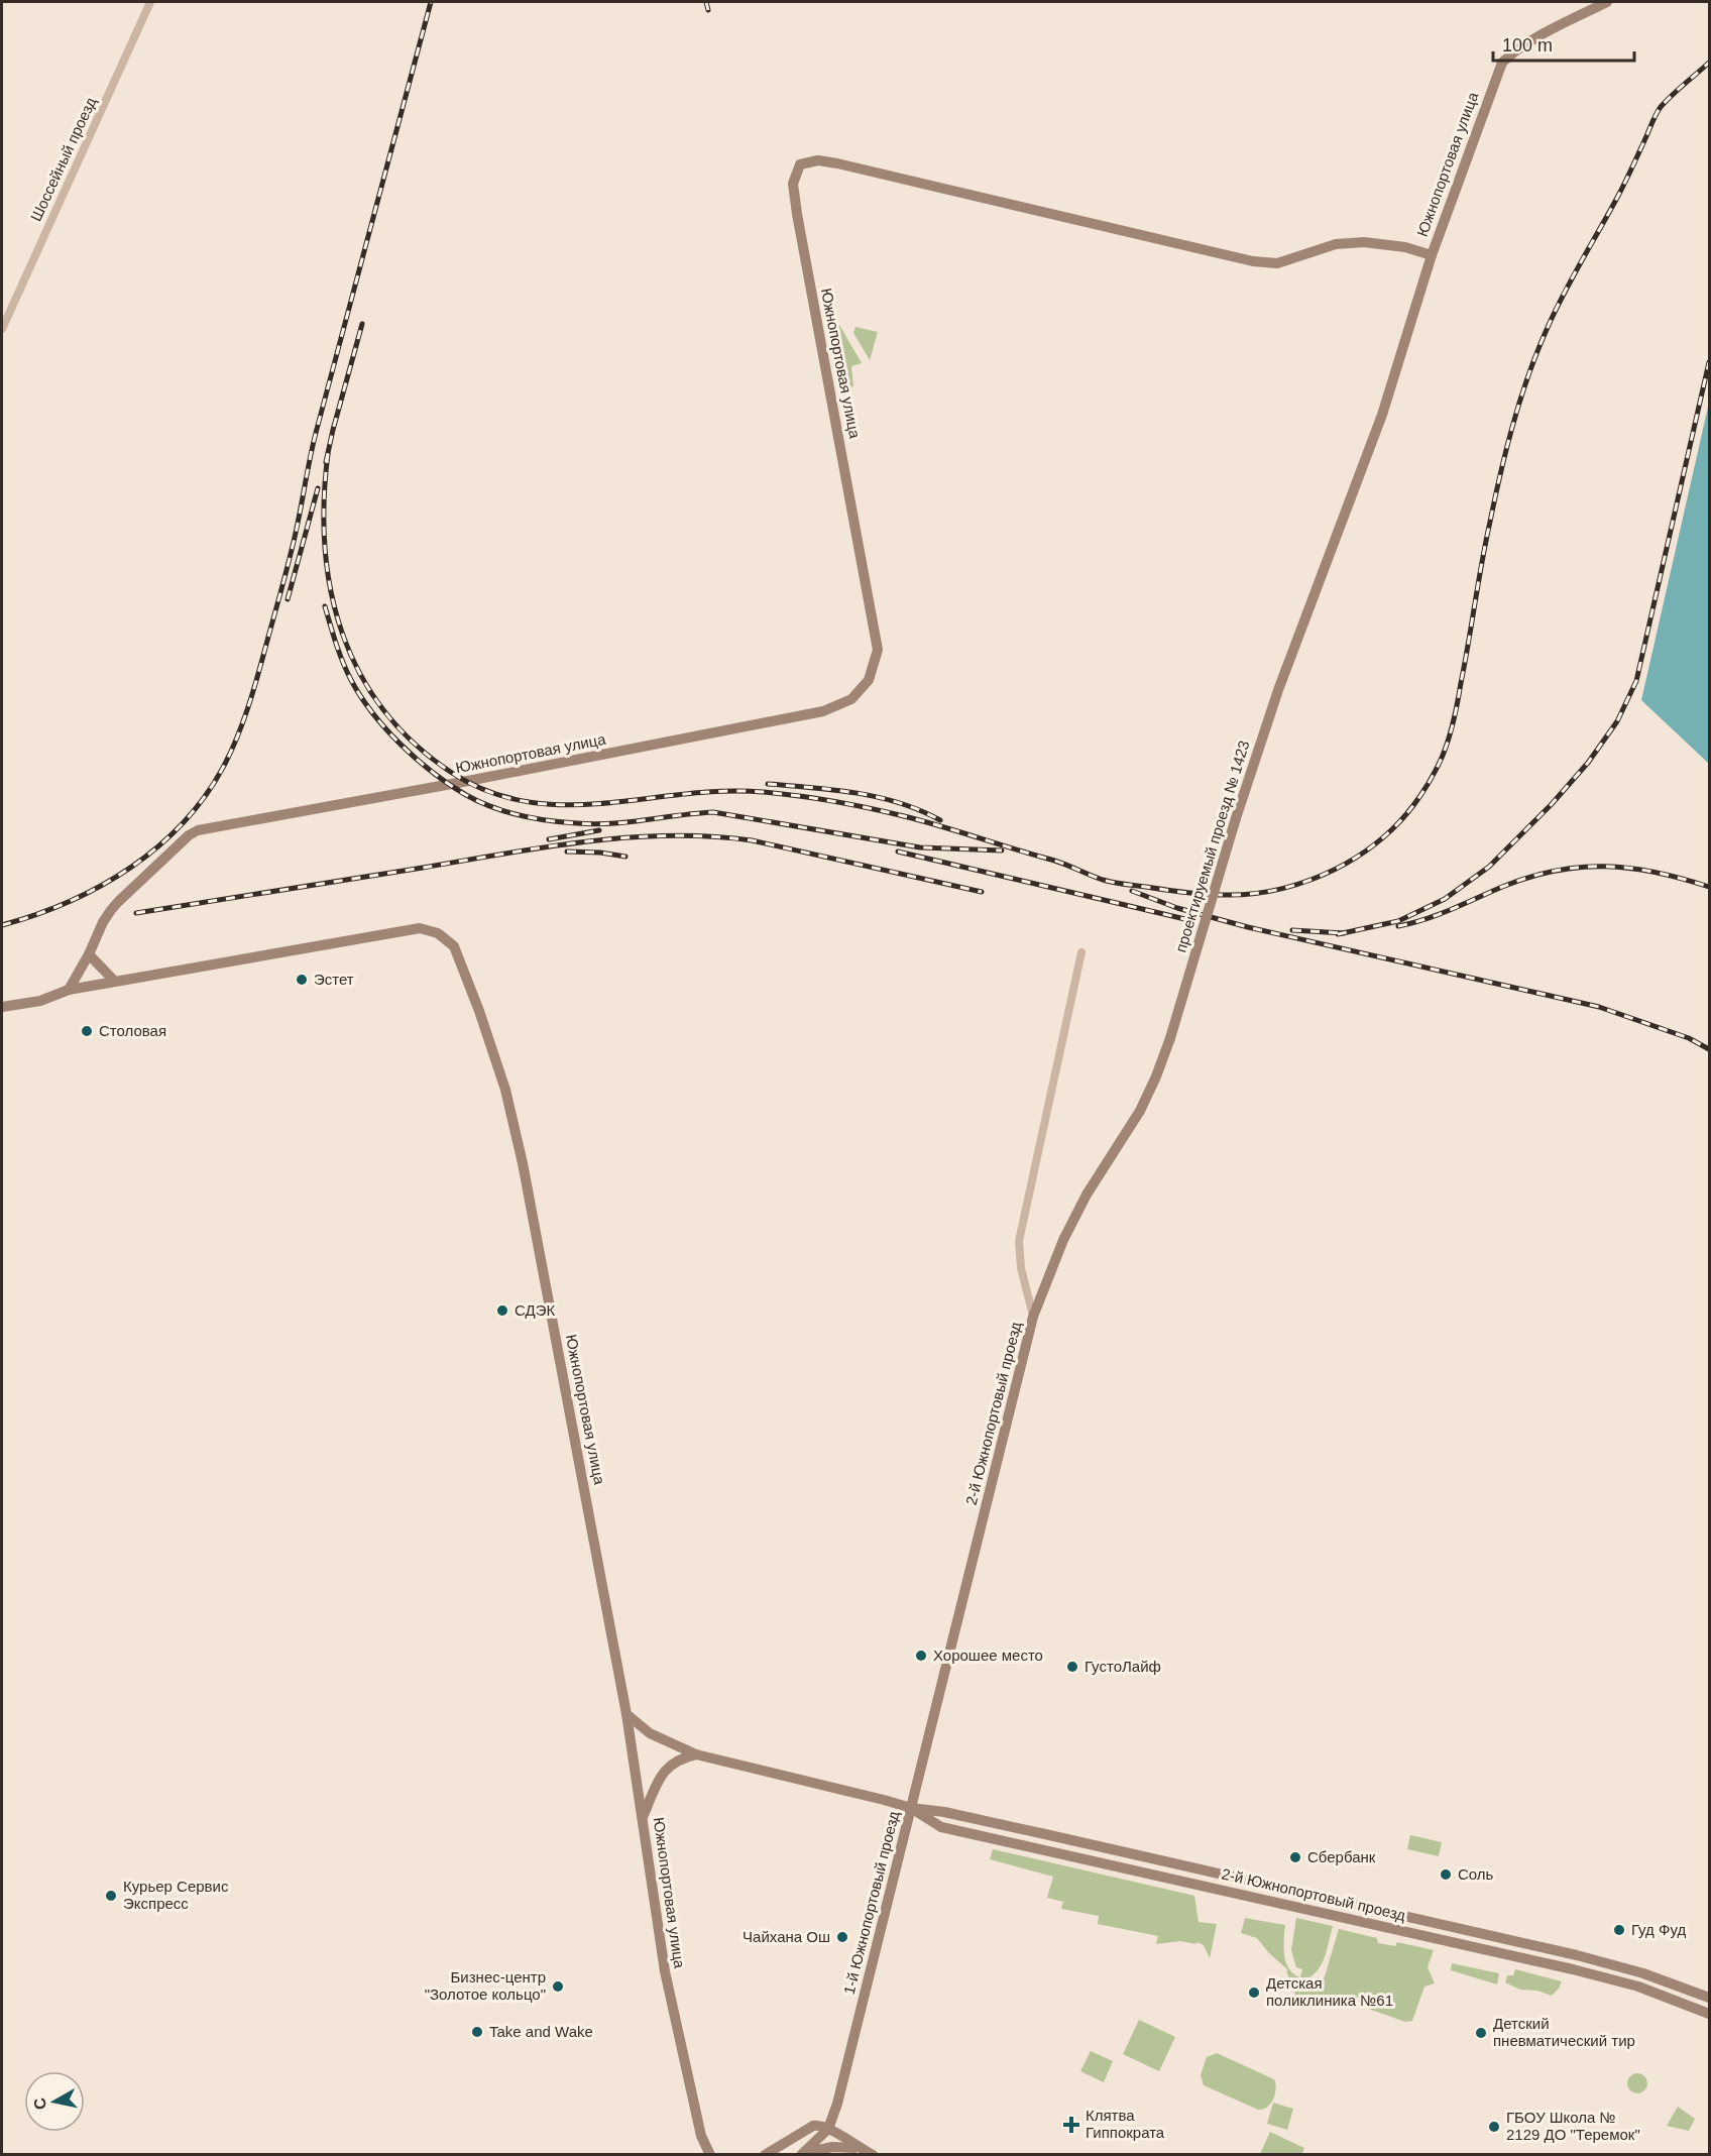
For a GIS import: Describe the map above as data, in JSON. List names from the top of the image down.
{
  "streets": {
    "main road": [
      "Южнопортовая улица",
      "проектируемый проезд № 1423",
      "2-й Южнопортовый проезд",
      "1-й Южнопортовый проезд"
    ],
    "street": ["Шоссейный проезд"]
  },
  "crossings": [
    ["Южнопортовая улица", "проектируемый проезд № 1423"],
    ["Южнопортовая улица", "1-й Южнопортовый проезд"],
    ["проектируемый проезд № 1423", "2-й Южнопортовый проезд"],
    ["2-й Южнопортовый проезд", "1-й Южнопортовый проезд"]
  ],
  "places": {
    "other": [
      "Эстет",
      "Столовая",
      "СДЭК",
      "Хорошее место",
      "ГустоЛайф",
      "Сбербанк",
      "Соль",
      "Курьер Сервис Экспресс",
      "Гуд Фуд",
      "Чайхана Ош",
      "Бизнес-центр \"Золотое кольцо\"",
      "Детская поликлиника №61",
      "Take and Wake",
      "Детский пневматический тир",
      "ГБОУ Школа № 2129 ДО \"Теремок\""
    ],
    "health": ["Клятва Гиппократа"]
  },
  "scale_bar": "100 m",
  "north": "left"
}
